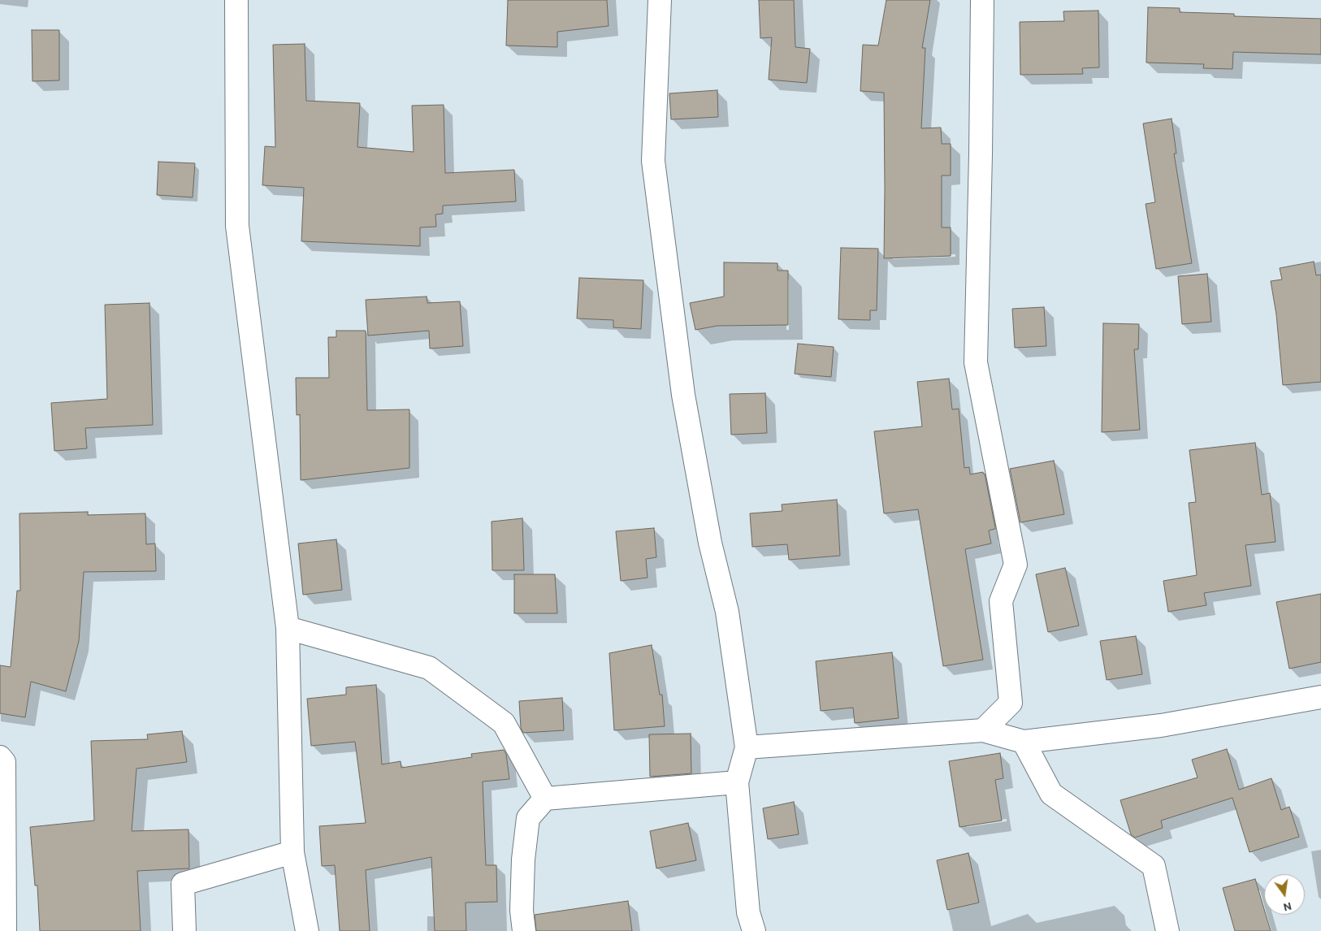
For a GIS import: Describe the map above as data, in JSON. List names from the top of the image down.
{
  "north": "bottom"
}
